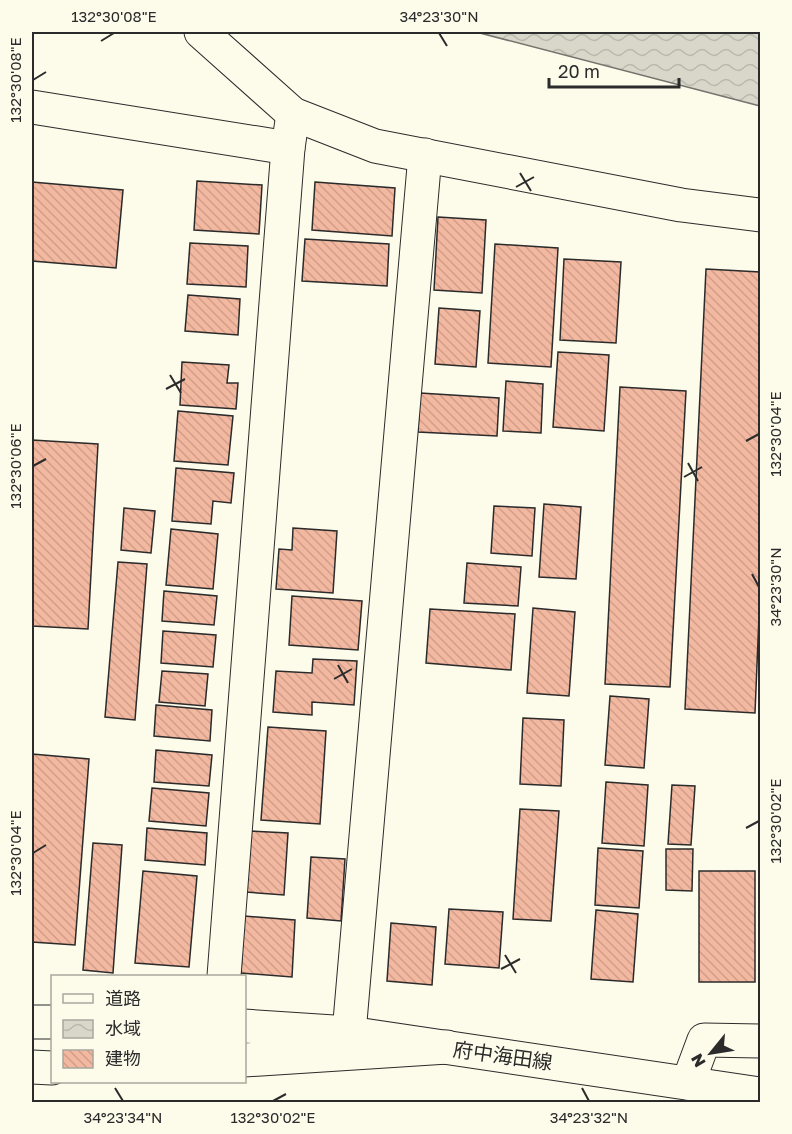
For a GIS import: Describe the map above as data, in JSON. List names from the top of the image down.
{
  "streets": {
    "main road": ["府中海田線"]
  },
  "legend": ["道路", "水域", "建物"],
  "scale_bar": "20 m",
  "north": "bottom left",
  "coordinates": [
    "132°30'08\"E",
    "34°23'30\"N",
    "132°30'04\"E",
    "132°30'06\"E",
    "132°30'02\"E",
    "34°23'34\"N",
    "34°23'32\"N"
  ]
}
